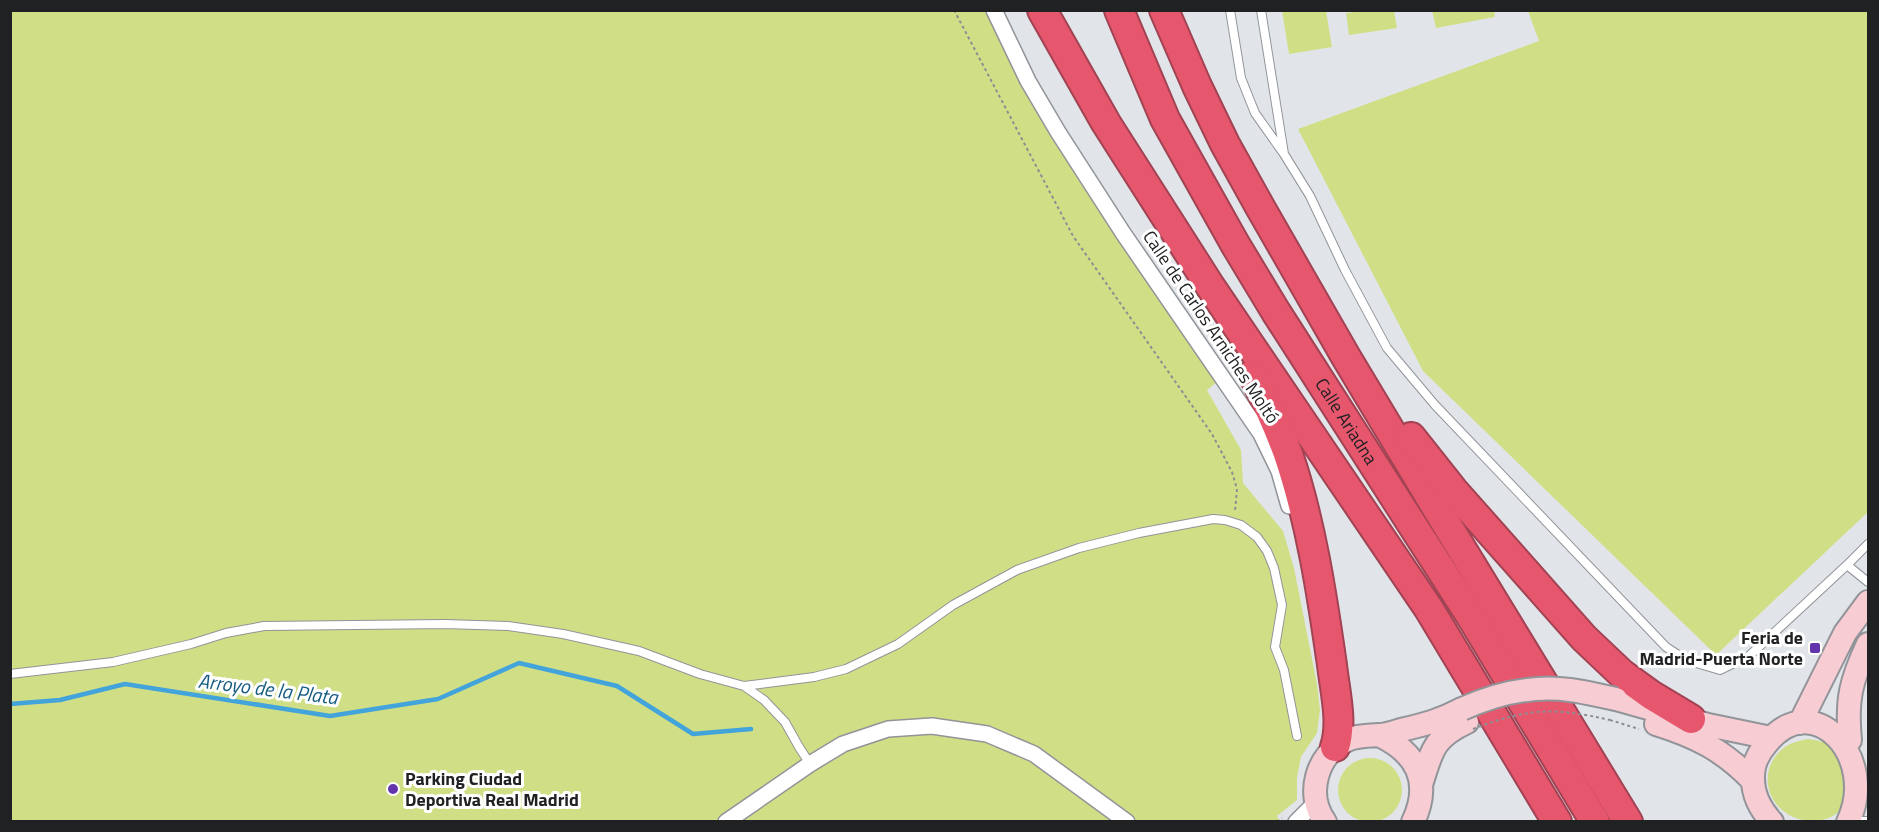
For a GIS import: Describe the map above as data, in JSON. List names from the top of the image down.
{
  "streets": {
    "highway": ["Calle Ariadna"],
    "street": ["Calle de Carlos Arniches Moltó"]
  },
  "water": ["Arroyo de la Plata"],
  "places": {
    "transit": ["Feria de Madrid-Puerta Norte"],
    "other": ["Parking Ciudad Deportiva Real Madrid"]
  }
}
